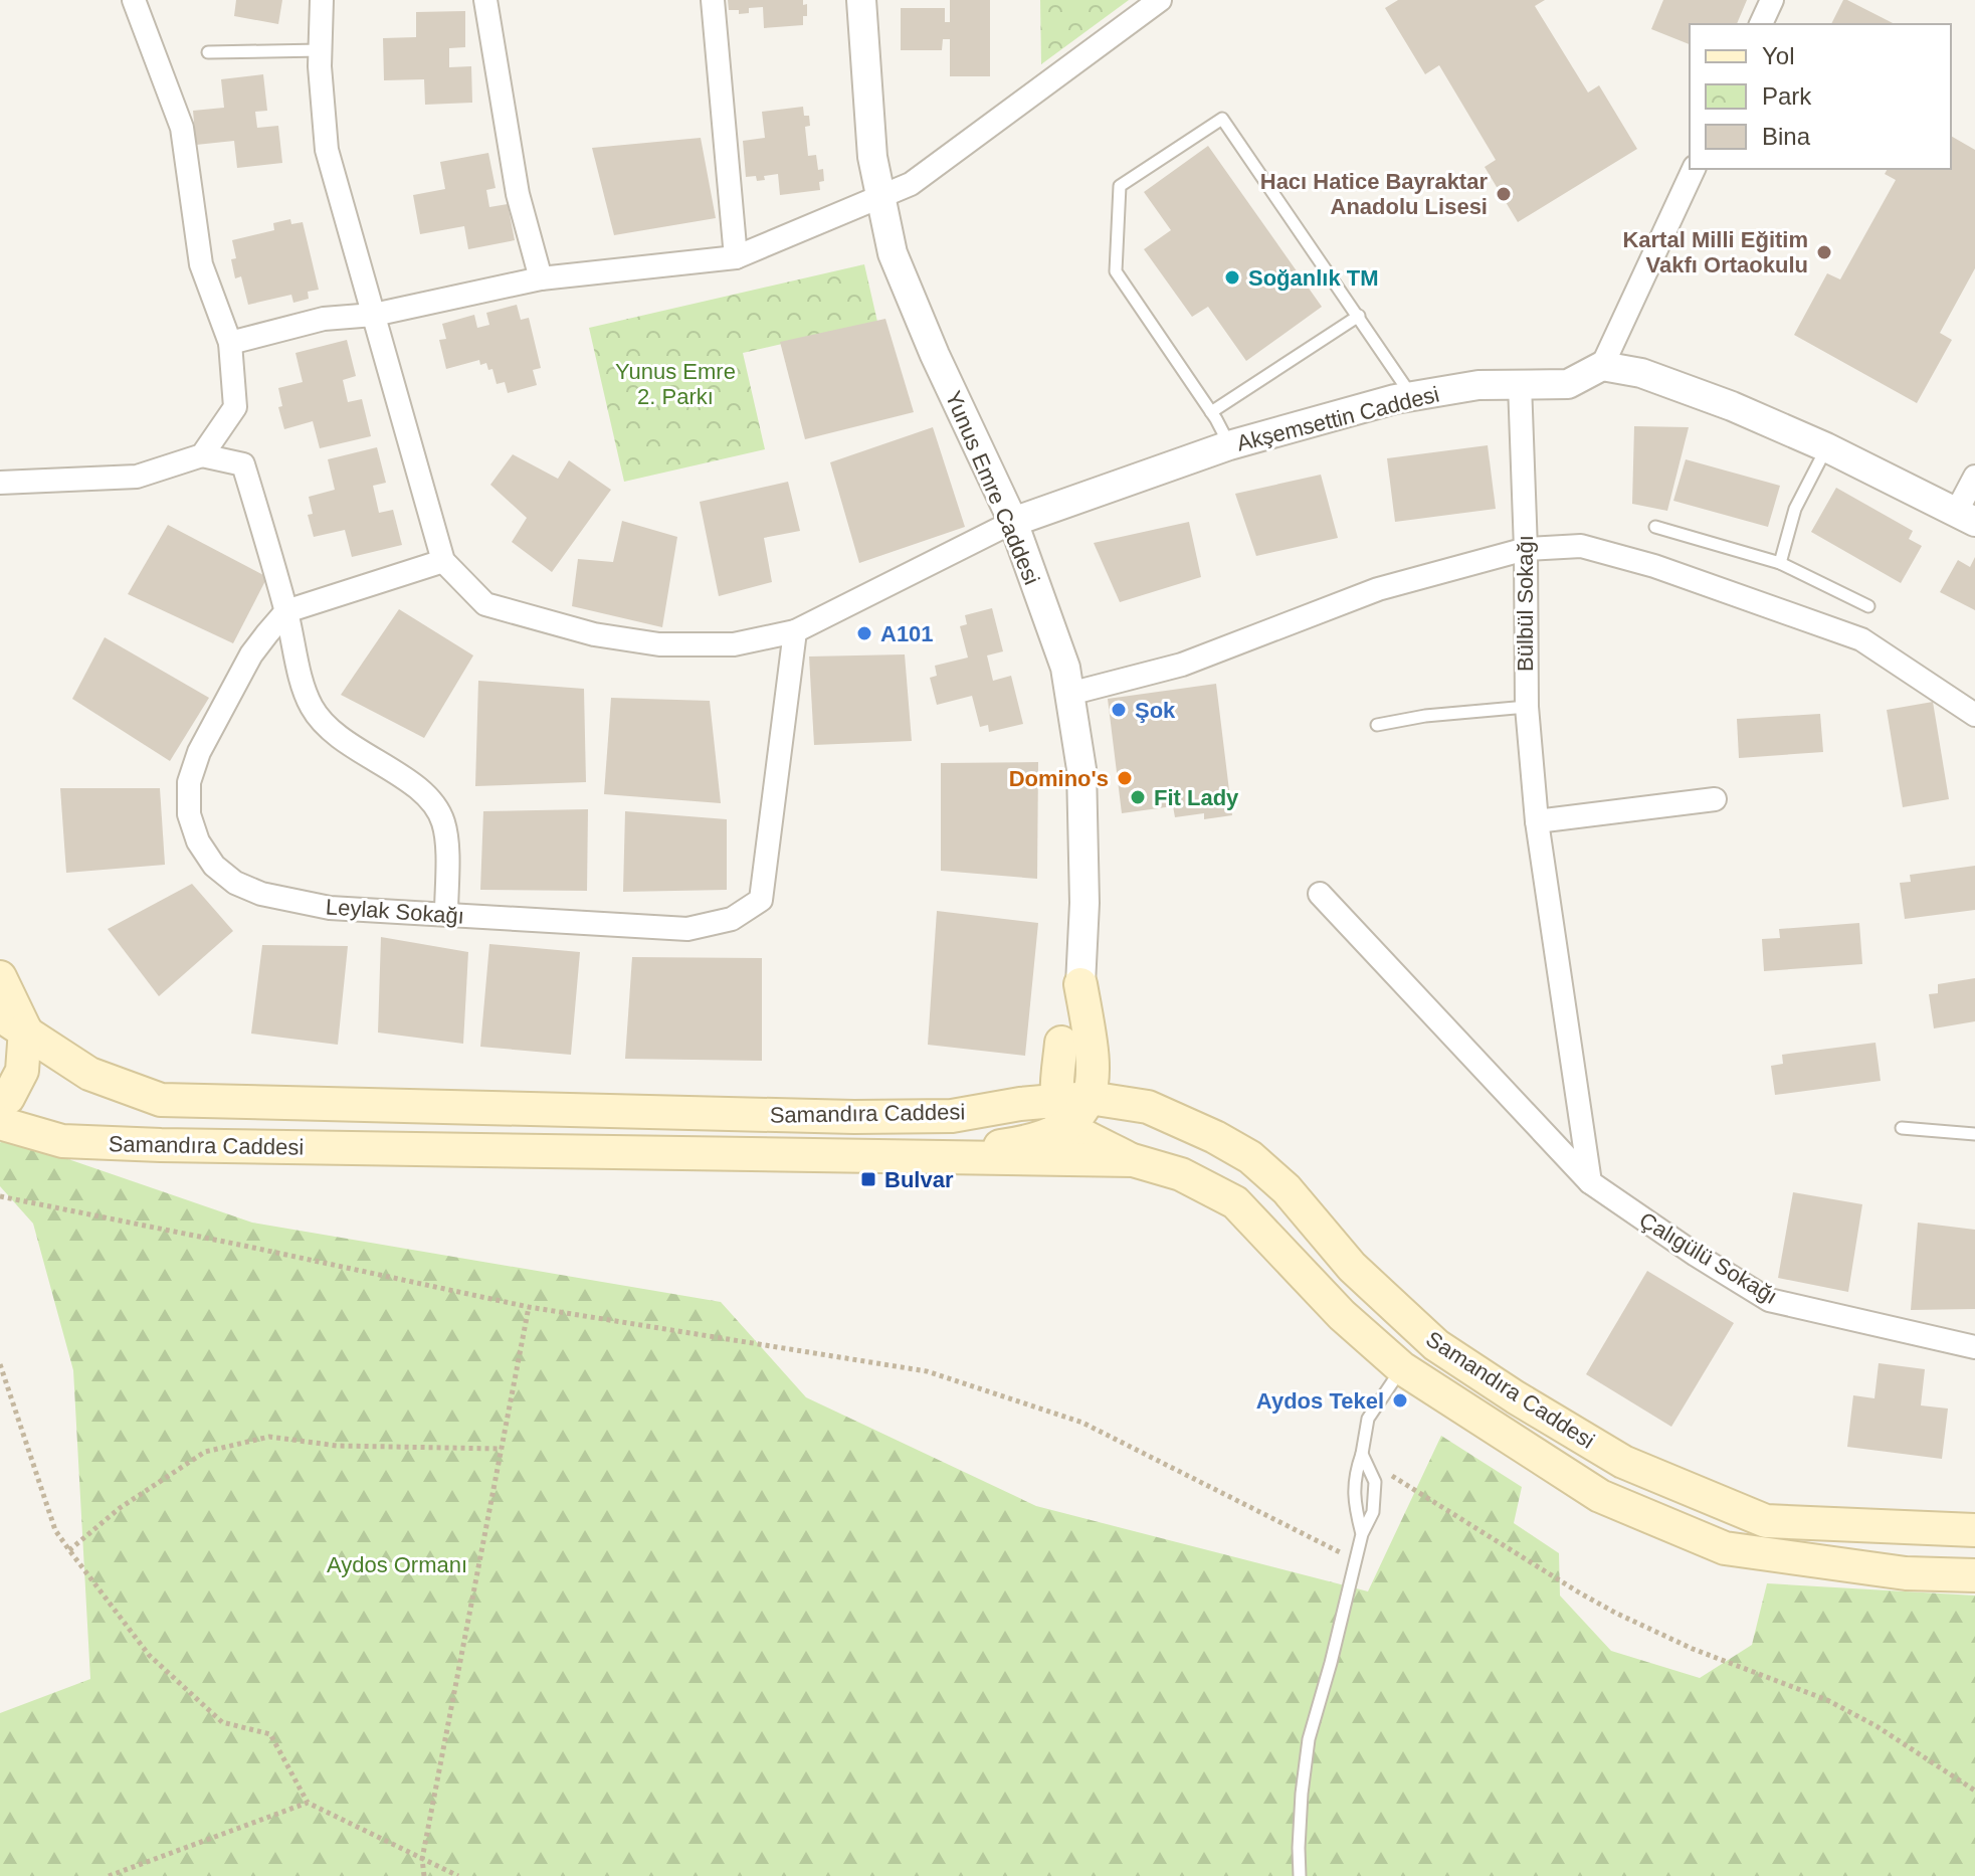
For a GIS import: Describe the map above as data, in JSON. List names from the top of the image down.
{
  "streets": {
    "main road": ["Samandıra Caddesi"],
    "street": [
      "Akşemsettin Caddesi",
      "Yunus Emre Caddesi",
      "Bülbül Sokağı",
      "Leylak Sokağı",
      "Çalıgülü Sokağı"
    ]
  },
  "crossings": [
    ["Akşemsettin Caddesi", "Yunus Emre Caddesi"],
    ["Akşemsettin Caddesi", "Bülbül Sokağı"],
    ["Bülbül Sokağı", "Çalıgülü Sokağı"]
  ],
  "parks": ["Yunus Emre 2. Parkı", "Aydos Ormanı"],
  "places": {
    "other": [
      "Hacı Hatice Bayraktar Anadolu Lisesi",
      "Kartal Milli Eğitim Vakfı Ortaokulu",
      "Soğanlık TM",
      "A101",
      "Şok",
      "Domino's",
      "Fit Lady",
      "Aydos Tekel"
    ],
    "transit": ["Bulvar"]
  },
  "legend": ["Yol", "Park", "Bina"]
}
